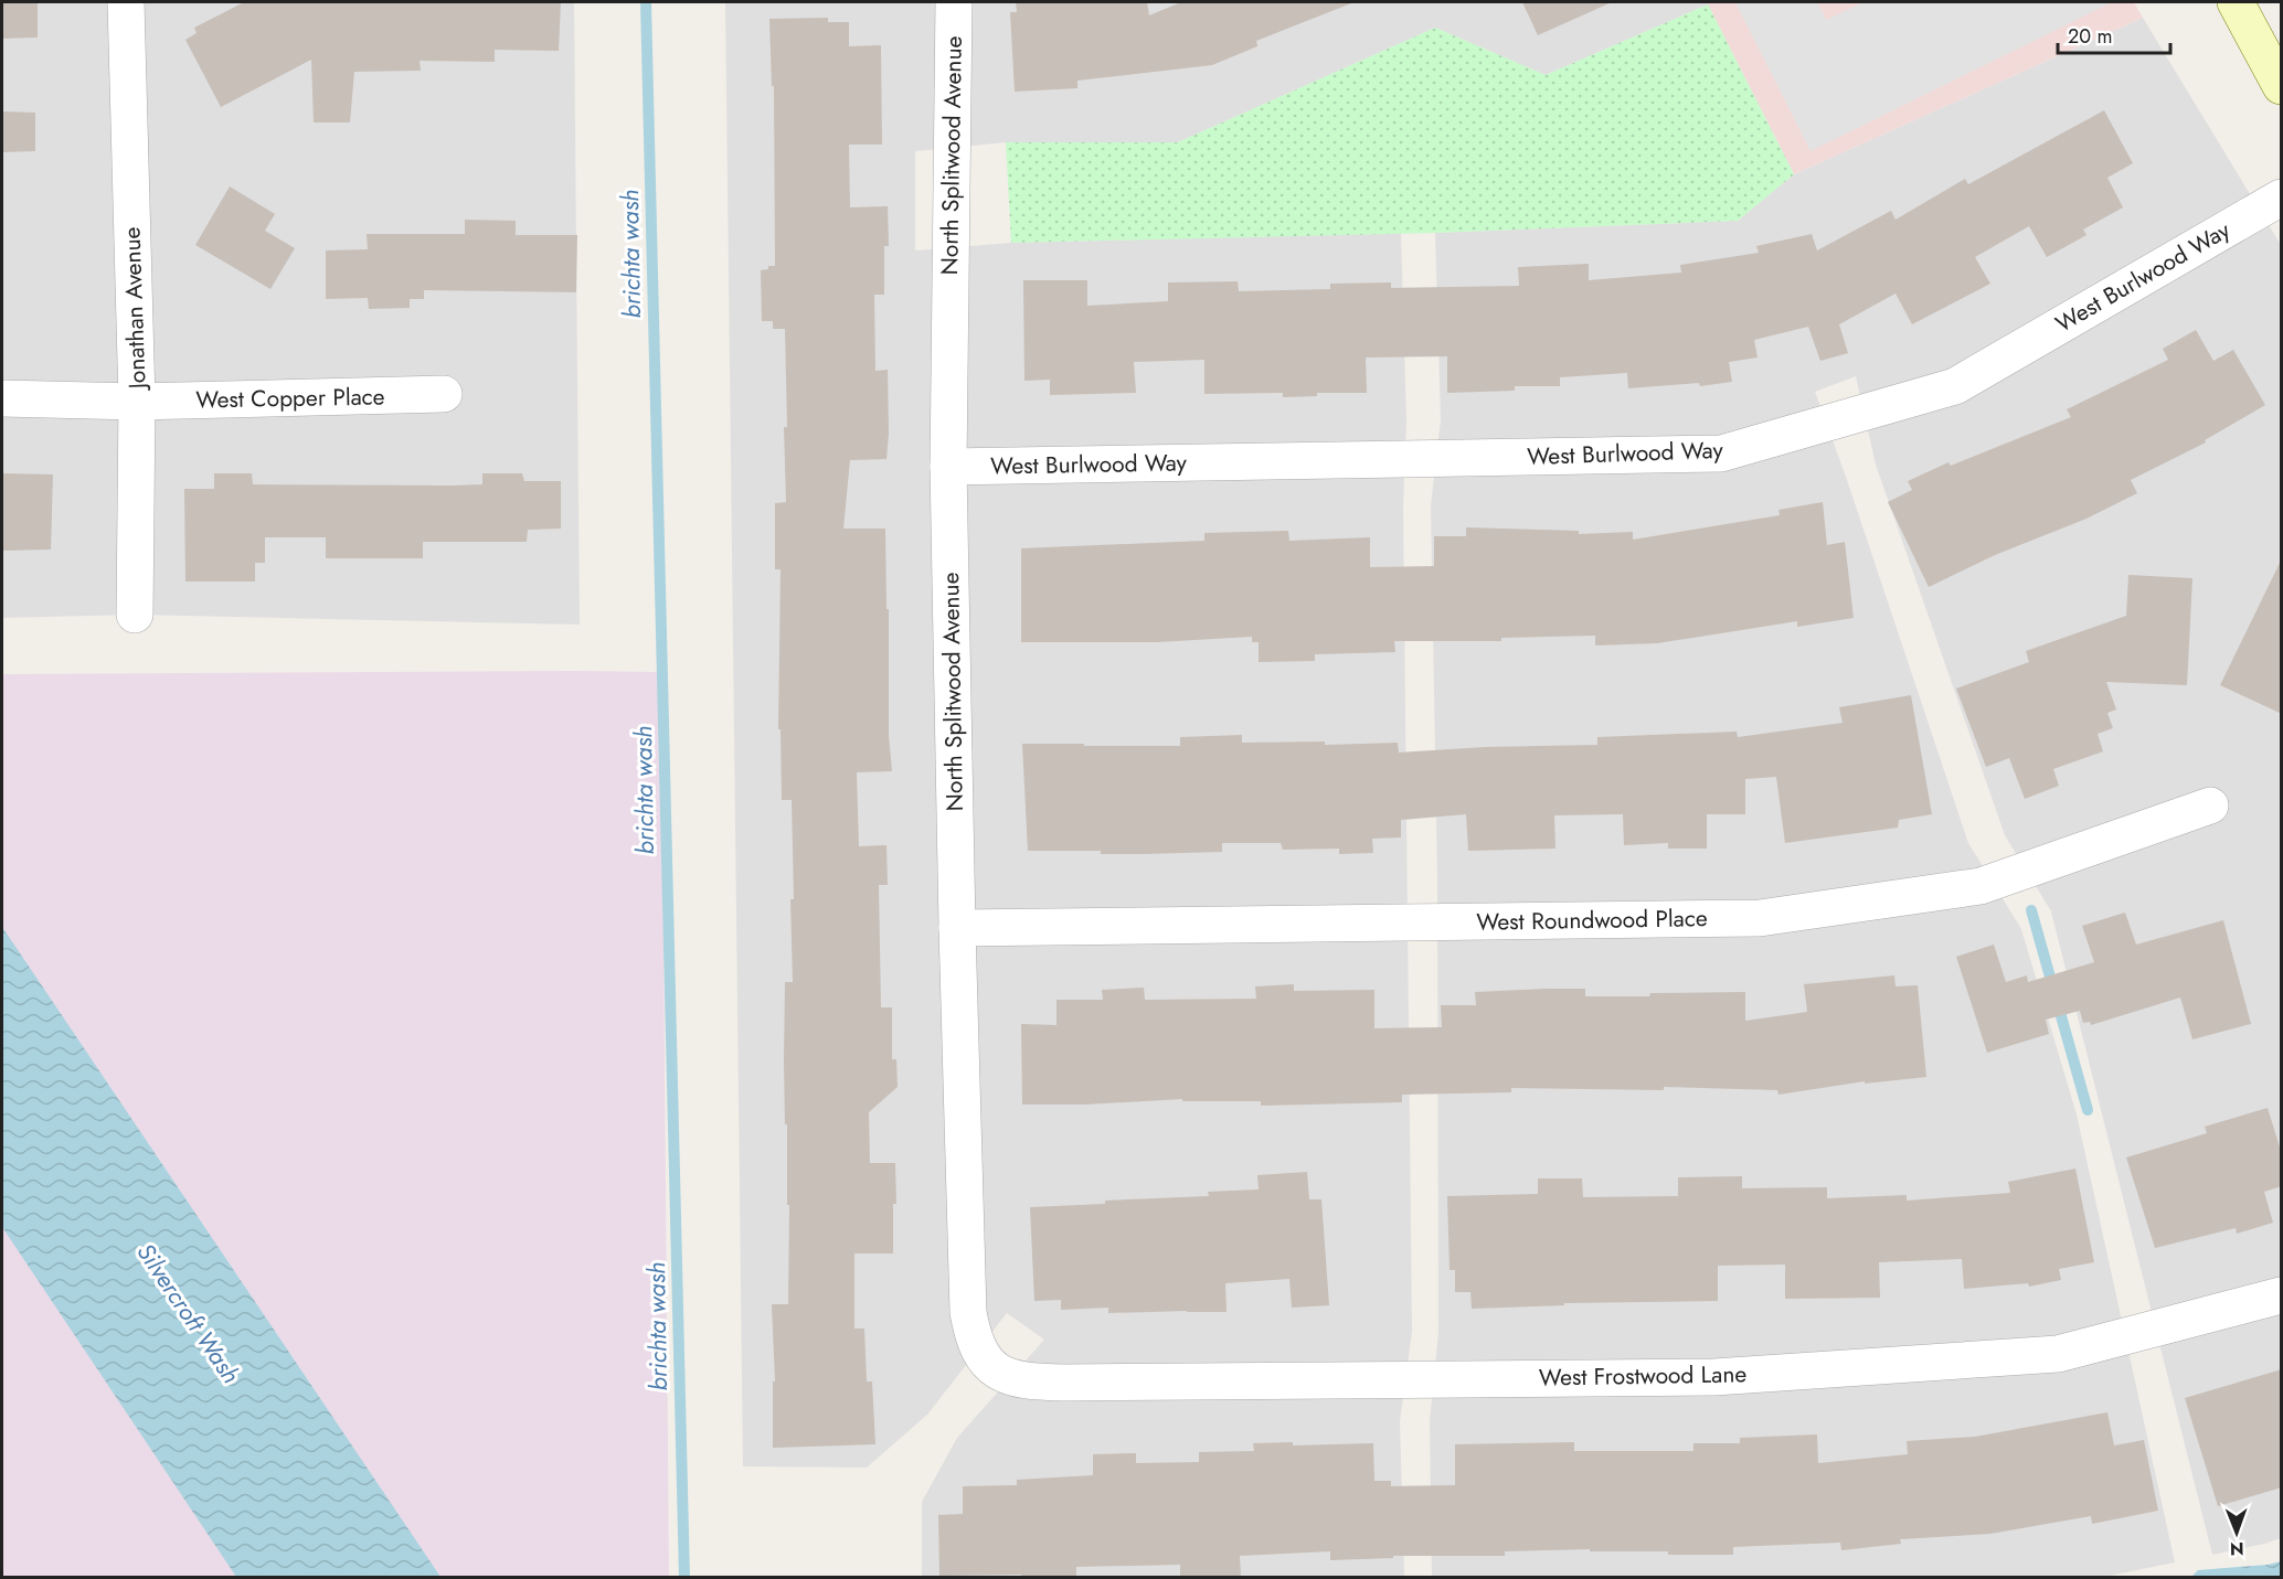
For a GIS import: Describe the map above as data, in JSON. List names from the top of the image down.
{
  "streets": {
    "street": [
      "North Splitwood Avenue",
      "West Burlwood Way",
      "Jonathan Avenue",
      "West Copper Place",
      "West Roundwood Place",
      "West Frostwood Lane"
    ]
  },
  "crossings": [
    ["North Splitwood Avenue", "West Burlwood Way"],
    ["North Splitwood Avenue", "West Roundwood Place"],
    ["North Splitwood Avenue", "West Frostwood Lane"],
    ["Jonathan Avenue", "West Copper Place"]
  ],
  "water": ["brichta wash", "Silvercroft Wash"],
  "scale_bar": "20 m",
  "north": "bottom"
}
